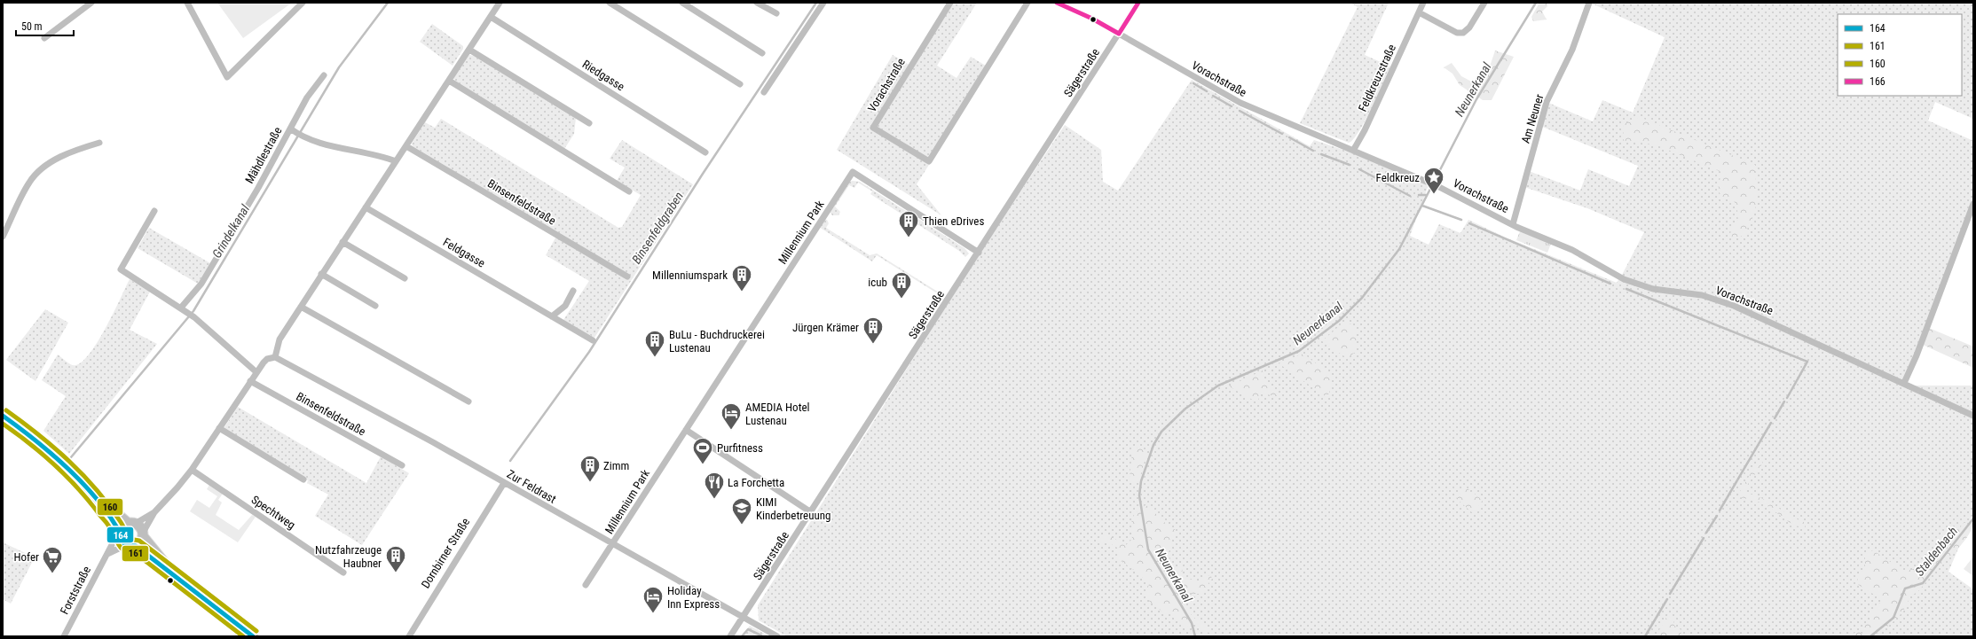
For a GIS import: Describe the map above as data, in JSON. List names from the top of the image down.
{
  "streets": {
    "street": [
      "Sägerstraße",
      "Riedgasse",
      "Feldkreuzstraße",
      "Vorachstraße",
      "Am Neuner",
      "Mähdlestraße",
      "Binsenfeldstraße",
      "Millennium Park",
      "Feldgasse",
      "Zur Feldrast",
      "Spechtweg",
      "Dornbirner Straße",
      "Forststraße"
    ]
  },
  "crossings": [
    ["Sägerstraße", "Vorachstraße"],
    ["Sägerstraße", "Millennium Park"],
    ["Sägerstraße", "Zur Feldrast"],
    ["Feldkreuzstraße", "Vorachstraße"],
    ["Vorachstraße", "Am Neuner"],
    ["Millennium Park", "Zur Feldrast"],
    ["Zur Feldrast", "Dornbirner Straße"]
  ],
  "water": [
    "Neunerkanal",
    "Binsenfeldgraben",
    "Grindelkanal",
    "Staldenbach"
  ],
  "places": {
    "place": ["Feldkreuz"],
    "building": [
      "Thien eDrives",
      "Millenniumspark",
      "icub",
      "Jürgen Krämer",
      "BuLu - Buchdruckerei Lustenau",
      "Zimm",
      "Nutzfahrzeuge Haubner"
    ],
    "hotel": ["AMEDIA Hotel Lustenau", "Holiday Inn Express"],
    "sports": ["Purfitness"],
    "restaurant": ["La Forchetta"],
    "school or university": ["KIMI Kinderbetreuung"],
    "supermarket": ["Hofer"]
  },
  "lines": [
    "transit line 166",
    "transit line 160",
    "transit line 164",
    "transit line 161"
  ],
  "legend": [
    "164",
    "161",
    "160",
    "166"
  ],
  "scale_bar": "50 m"
}
